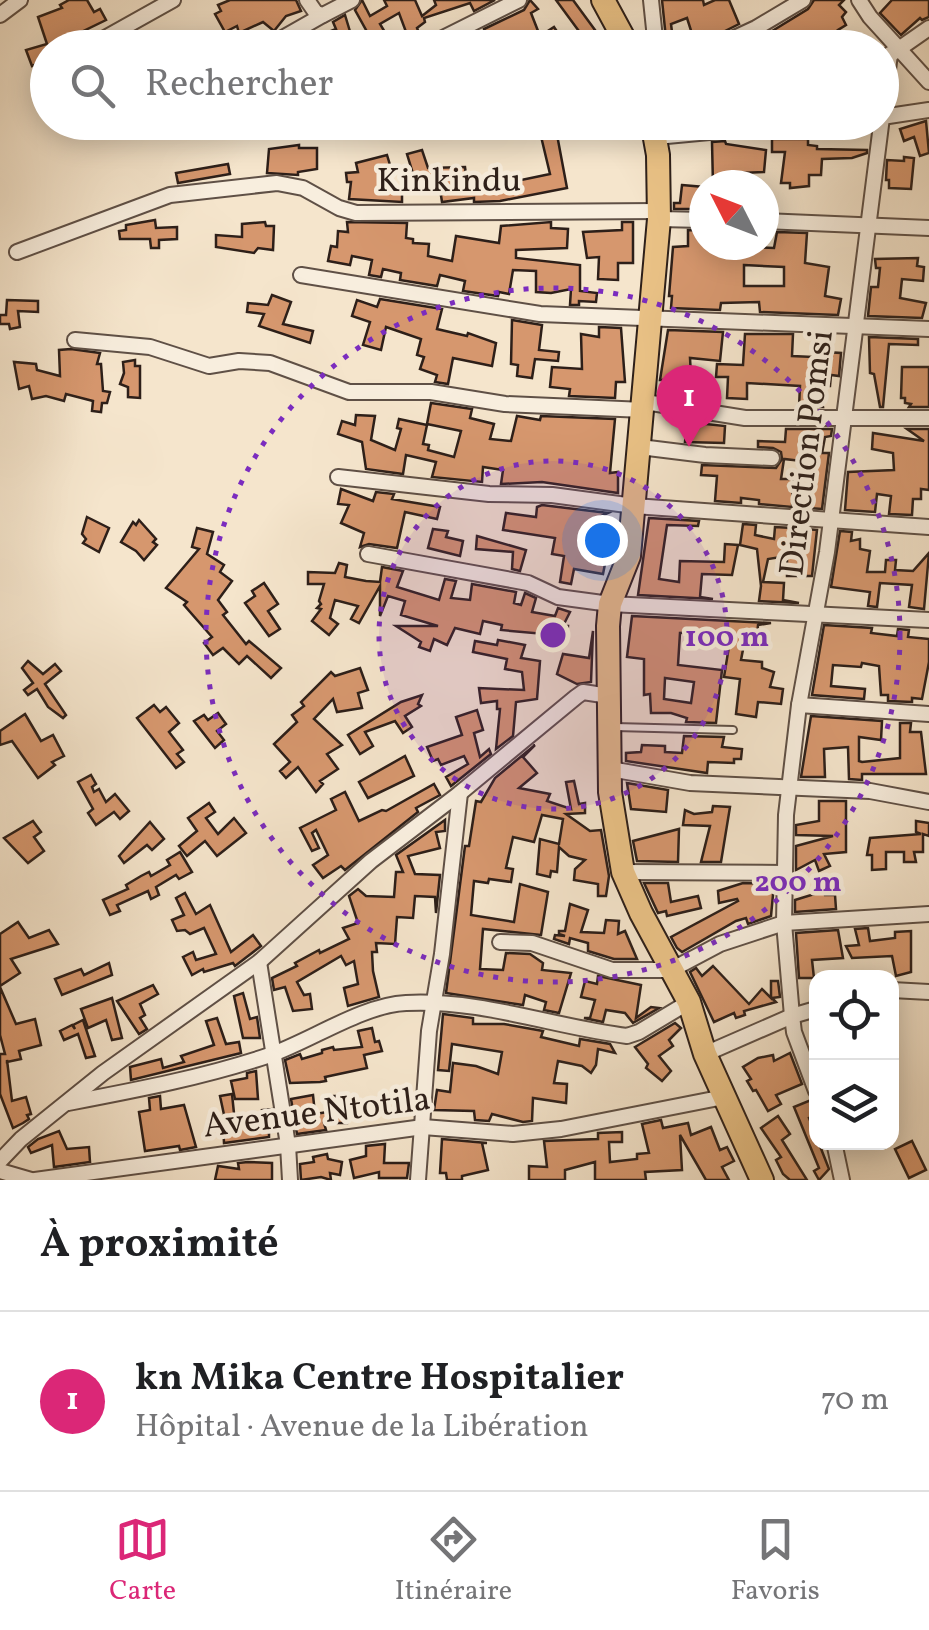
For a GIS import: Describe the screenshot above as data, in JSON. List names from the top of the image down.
{
  "streets": {
    "street": ["Kinkindu", "Direction Pomsi", "Avenue Ntotila"]
  },
  "north": "top left",
  "page": {
    "search": "Rechercher",
    "pins": "1",
    "heading": "À proximité",
    "list": [
      {
        "mark": "1",
        "name": "kn Mika Centre Hospitalier",
        "note": "Hôpital · Avenue de la Libération",
        "value": "70 m"
      }
    ],
    "nav": ["Carte", "Itinéraire", "Favoris"]
  },
  "rings": ["100 m", "200 m"]
}
